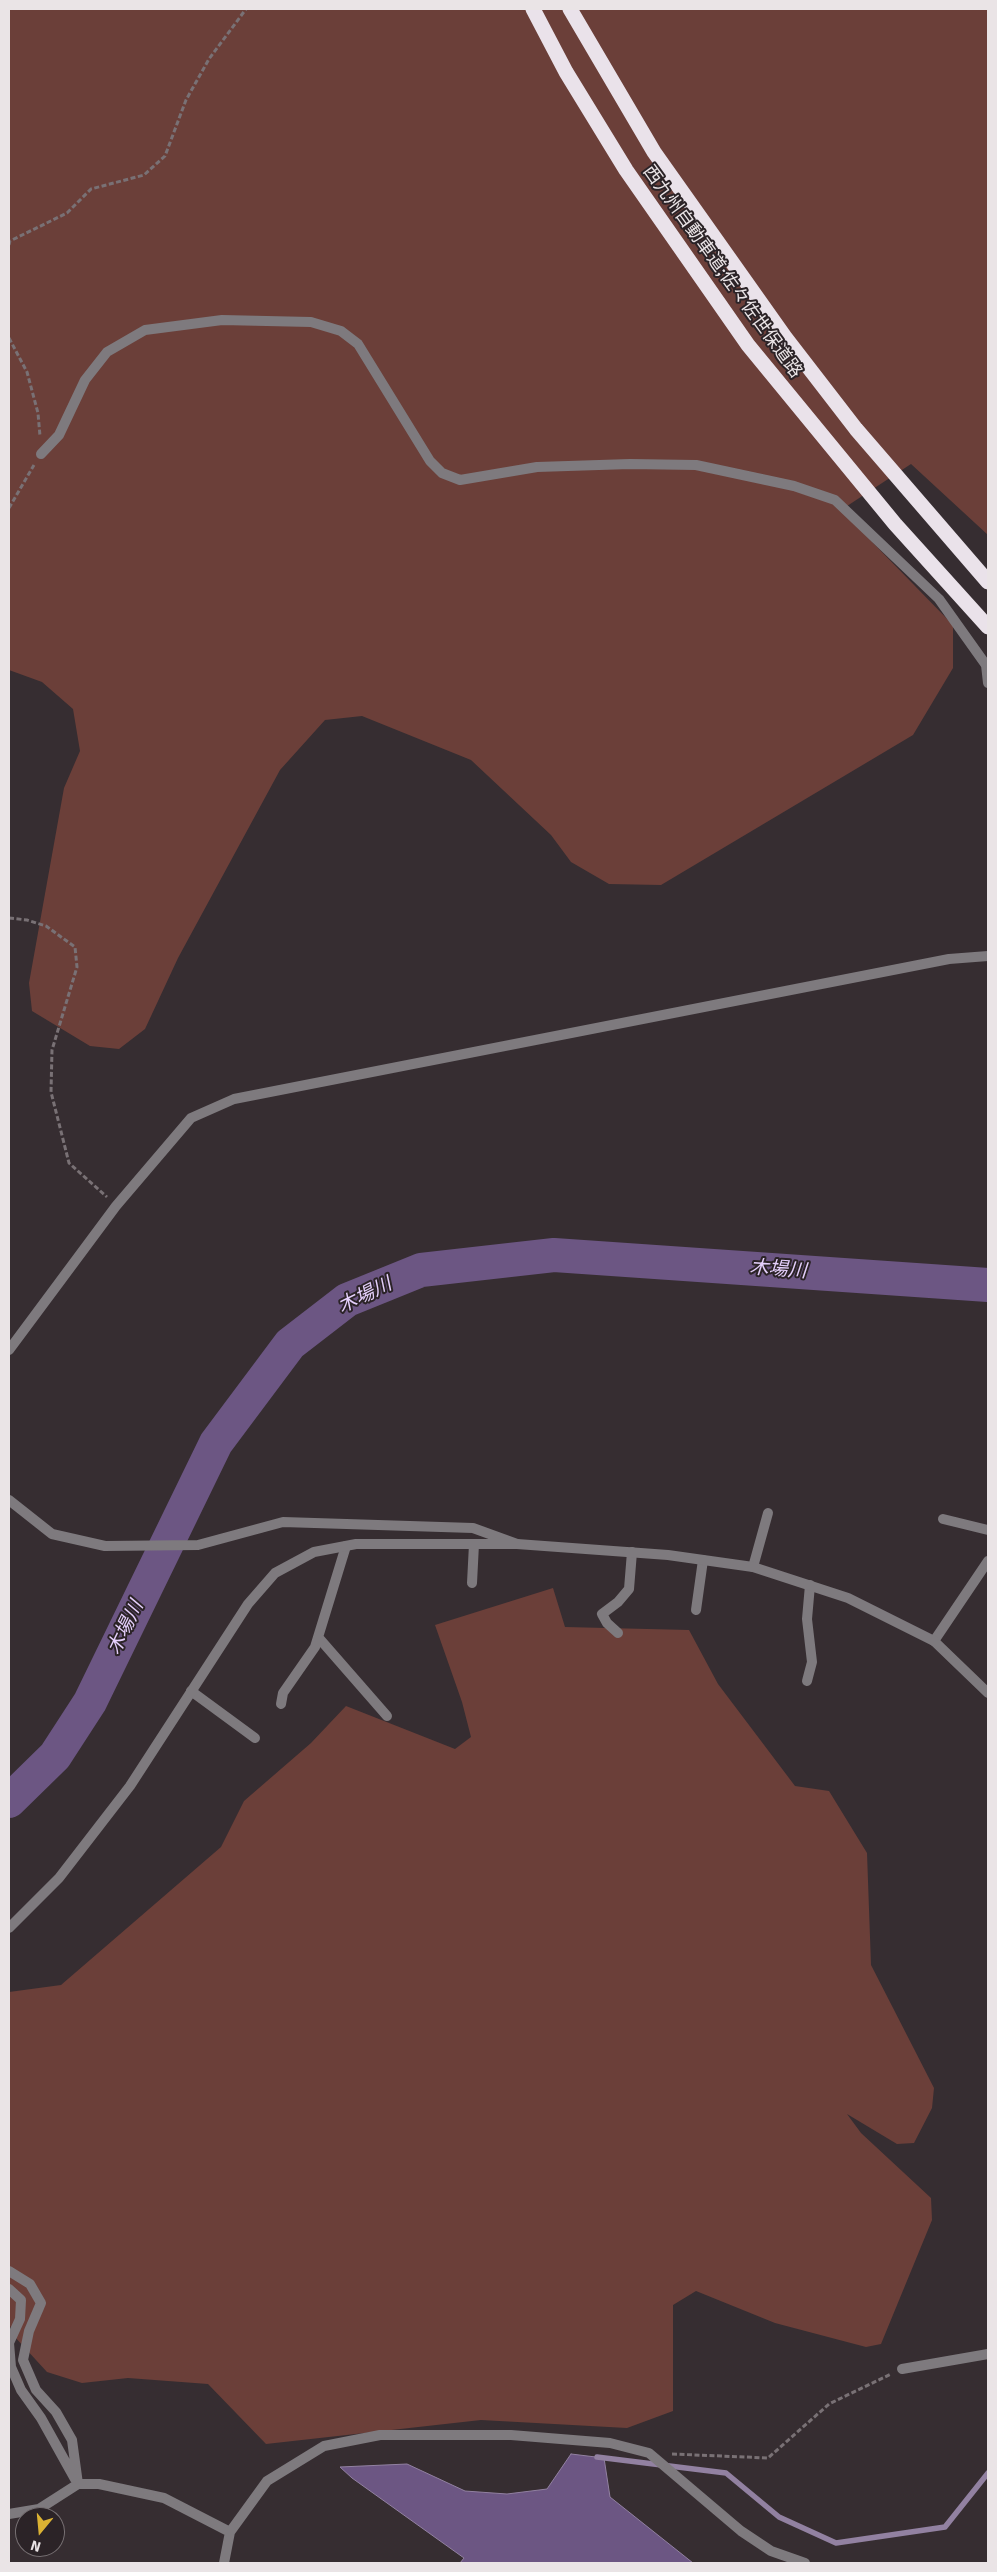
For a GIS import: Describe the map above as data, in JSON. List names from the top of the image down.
{
  "streets": {
    "highway": ["西九州自動車道;佐々佐世保道路"]
  },
  "water": ["木場川"],
  "north": "bottom"
}
